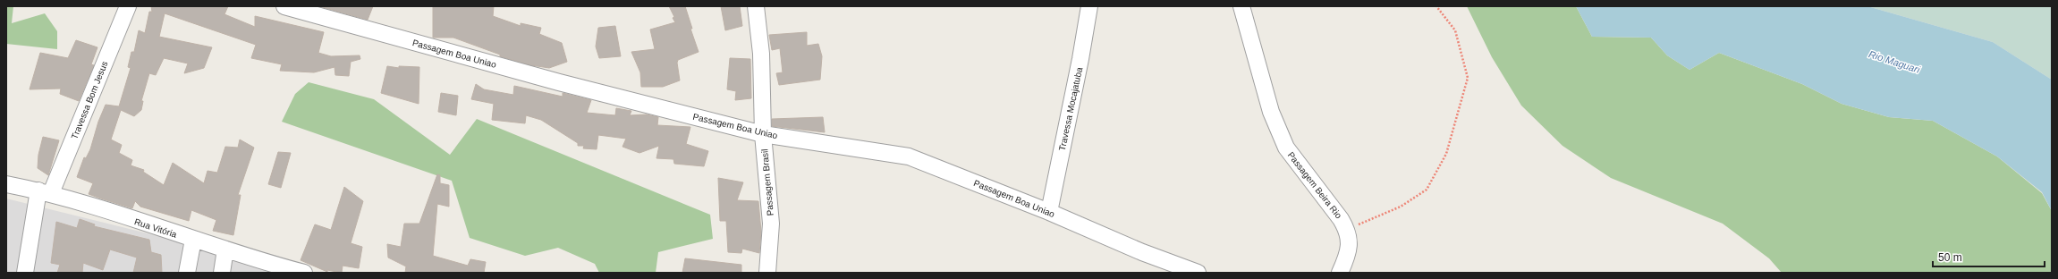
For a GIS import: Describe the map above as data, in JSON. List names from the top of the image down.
{
  "streets": {
    "street": [
      "Passagem Boa Uniao",
      "Travessa Bom Jesus",
      "Travessa Mocajatuba",
      "Passagem Brasil",
      "Passagem Beira Rio",
      "Rua Vitória"
    ]
  },
  "crossings": [
    ["Passagem Boa Uniao", "Travessa Mocajatuba"],
    ["Passagem Boa Uniao", "Passagem Brasil"],
    ["Travessa Bom Jesus", "Rua Vitória"]
  ],
  "water": ["Rio Maguari"],
  "scale_bar": "50 m"
}
